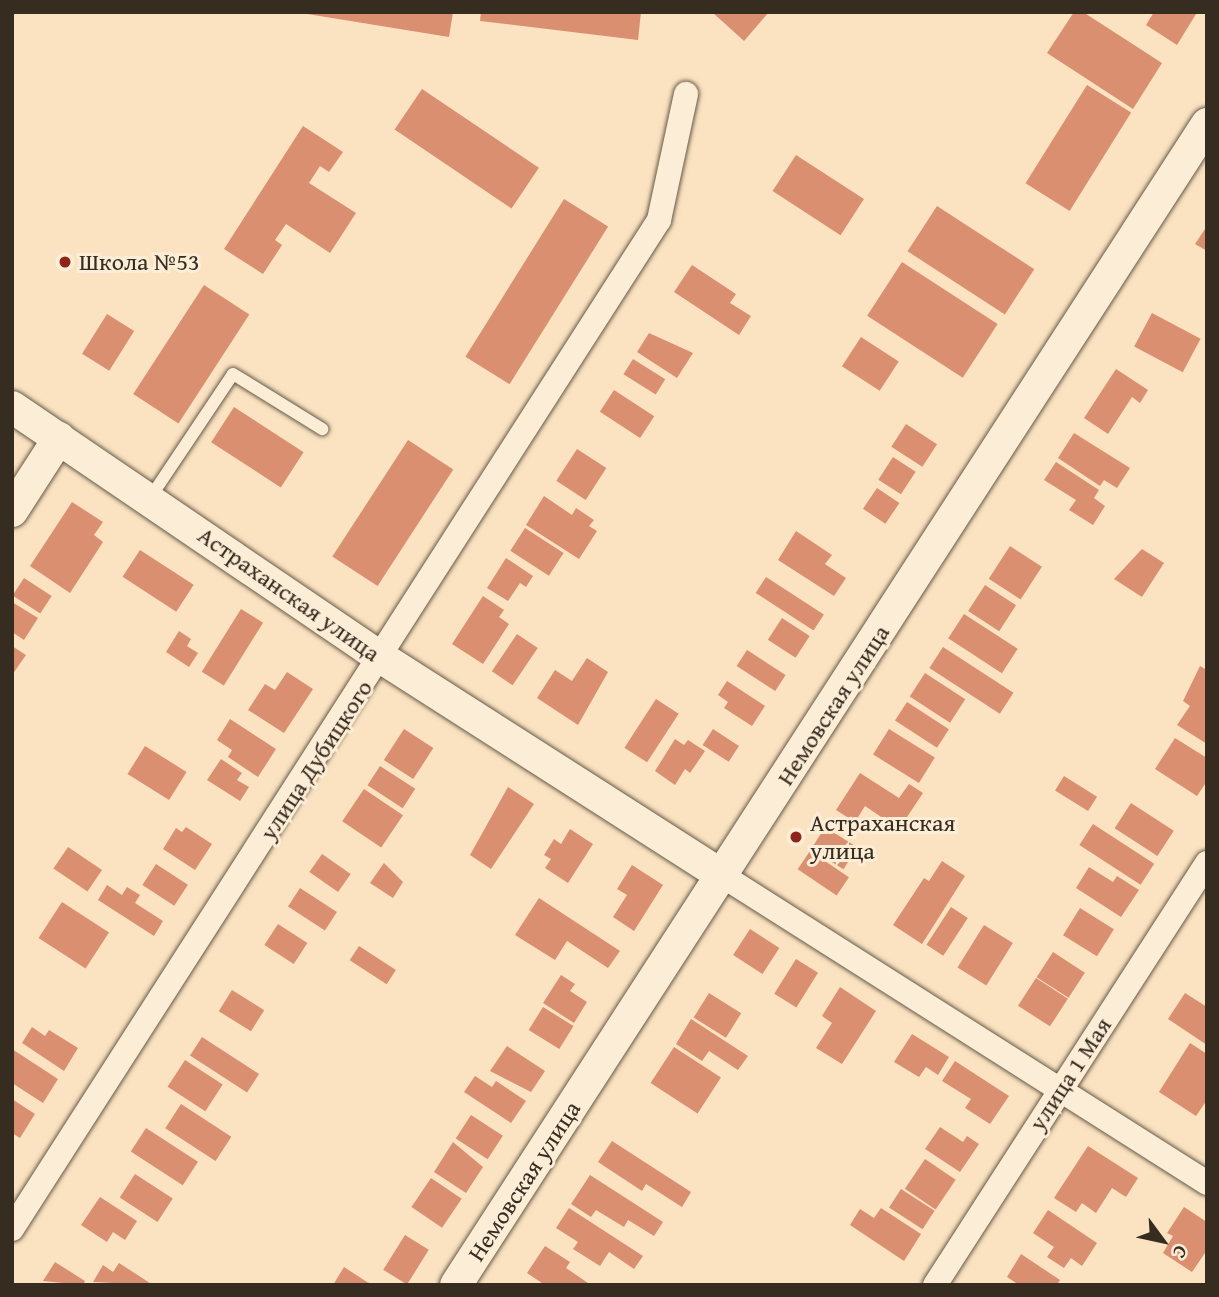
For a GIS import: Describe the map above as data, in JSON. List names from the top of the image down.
{
  "streets": {
    "street": [
      "Астраханская улица",
      "Немовская улица",
      "улица Дубицкого",
      "улица 1 Мая"
    ]
  },
  "crossings": [
    ["Астраханская улица", "Немовская улица"],
    ["Астраханская улица", "улица Дубицкого"],
    ["Астраханская улица", "улица 1 Мая"]
  ],
  "places": ["Школа №53", "Астраханская улица"],
  "north": "bottom right"
}
